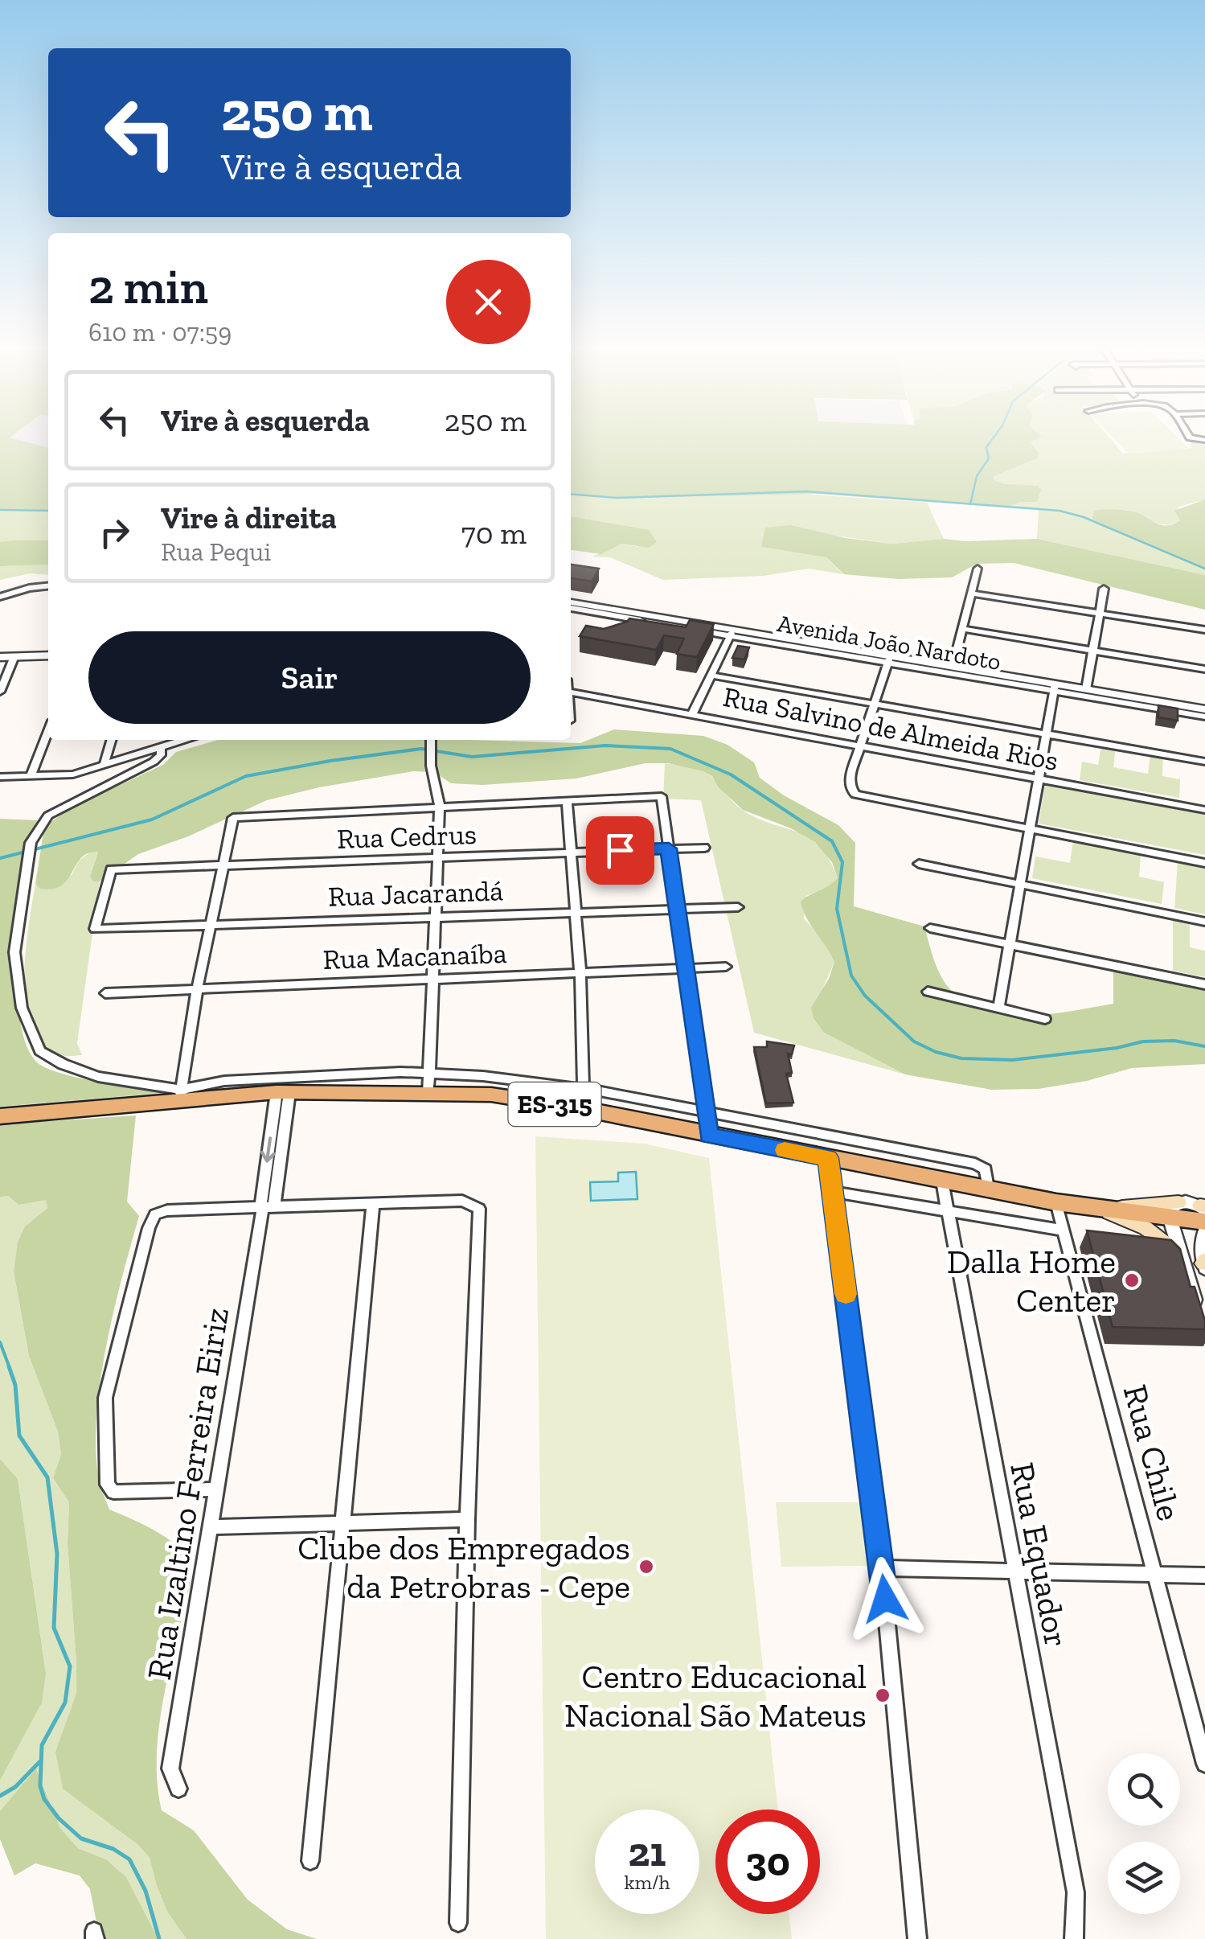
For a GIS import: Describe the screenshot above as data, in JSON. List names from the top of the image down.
{
  "streets": {
    "main road": ["ES-315"],
    "street": [
      "Avenida João Nardoto",
      "Rua Salvino de Almeida Rios",
      "Rua Cedrus",
      "Rua Jacarandá",
      "Rua Macanaíba",
      "Rua Chile",
      "Rua Izaltino Ferreira Eiriz",
      "Rua Equador"
    ]
  },
  "crossings": [
    ["Rua Cedrus", "Rua Jacarandá"],
    ["ES-315", "Rua Chile"],
    ["ES-315", "Rua Izaltino Ferreira Eiriz"],
    ["ES-315", "Rua Equador"]
  ],
  "places": ["Dalla Home Center", "Clube dos Empregados da Petrobras - Cepe", "Centro Educacional Nacional São Mateus"],
  "page": {
    "turn": ["250 m", "Vire à esquerda"],
    "heading": ["2 min", "610 m · 07:59"],
    "list": [
      {
        "name": "Vire à esquerda",
        "value": "250 m"
      },
      {
        "name": "Vire à direita",
        "note": "Rua Pequi",
        "value": "70 m"
      }
    ],
    "buttons": "Sair",
    "speed": "21 km/h",
    "limit": "30"
  }
}
